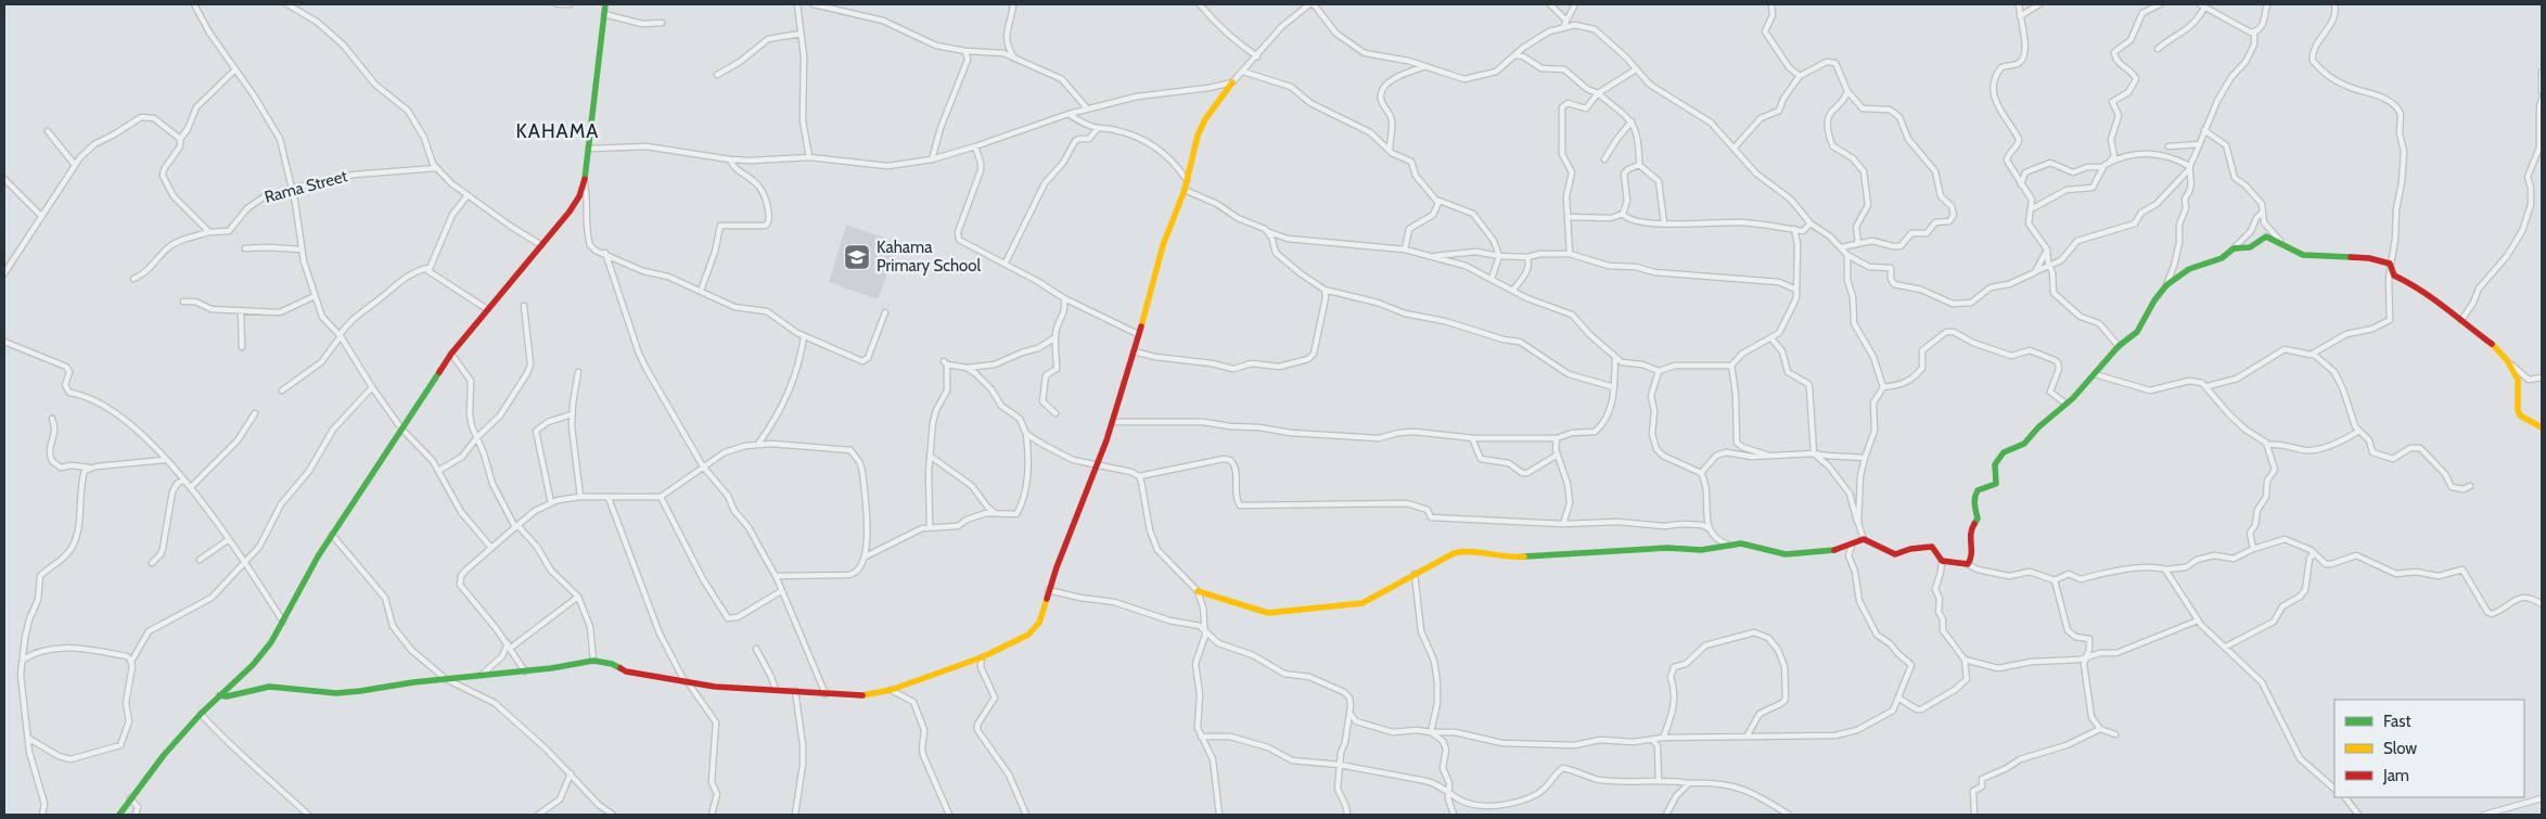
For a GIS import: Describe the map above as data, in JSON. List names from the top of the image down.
{
  "streets": {
    "street": ["Rama Street"]
  },
  "districts": ["KAHAMA"],
  "places": {
    "school or university": ["Kahama Primary School"]
  },
  "legend": ["Fast", "Slow", "Jam"]
}
